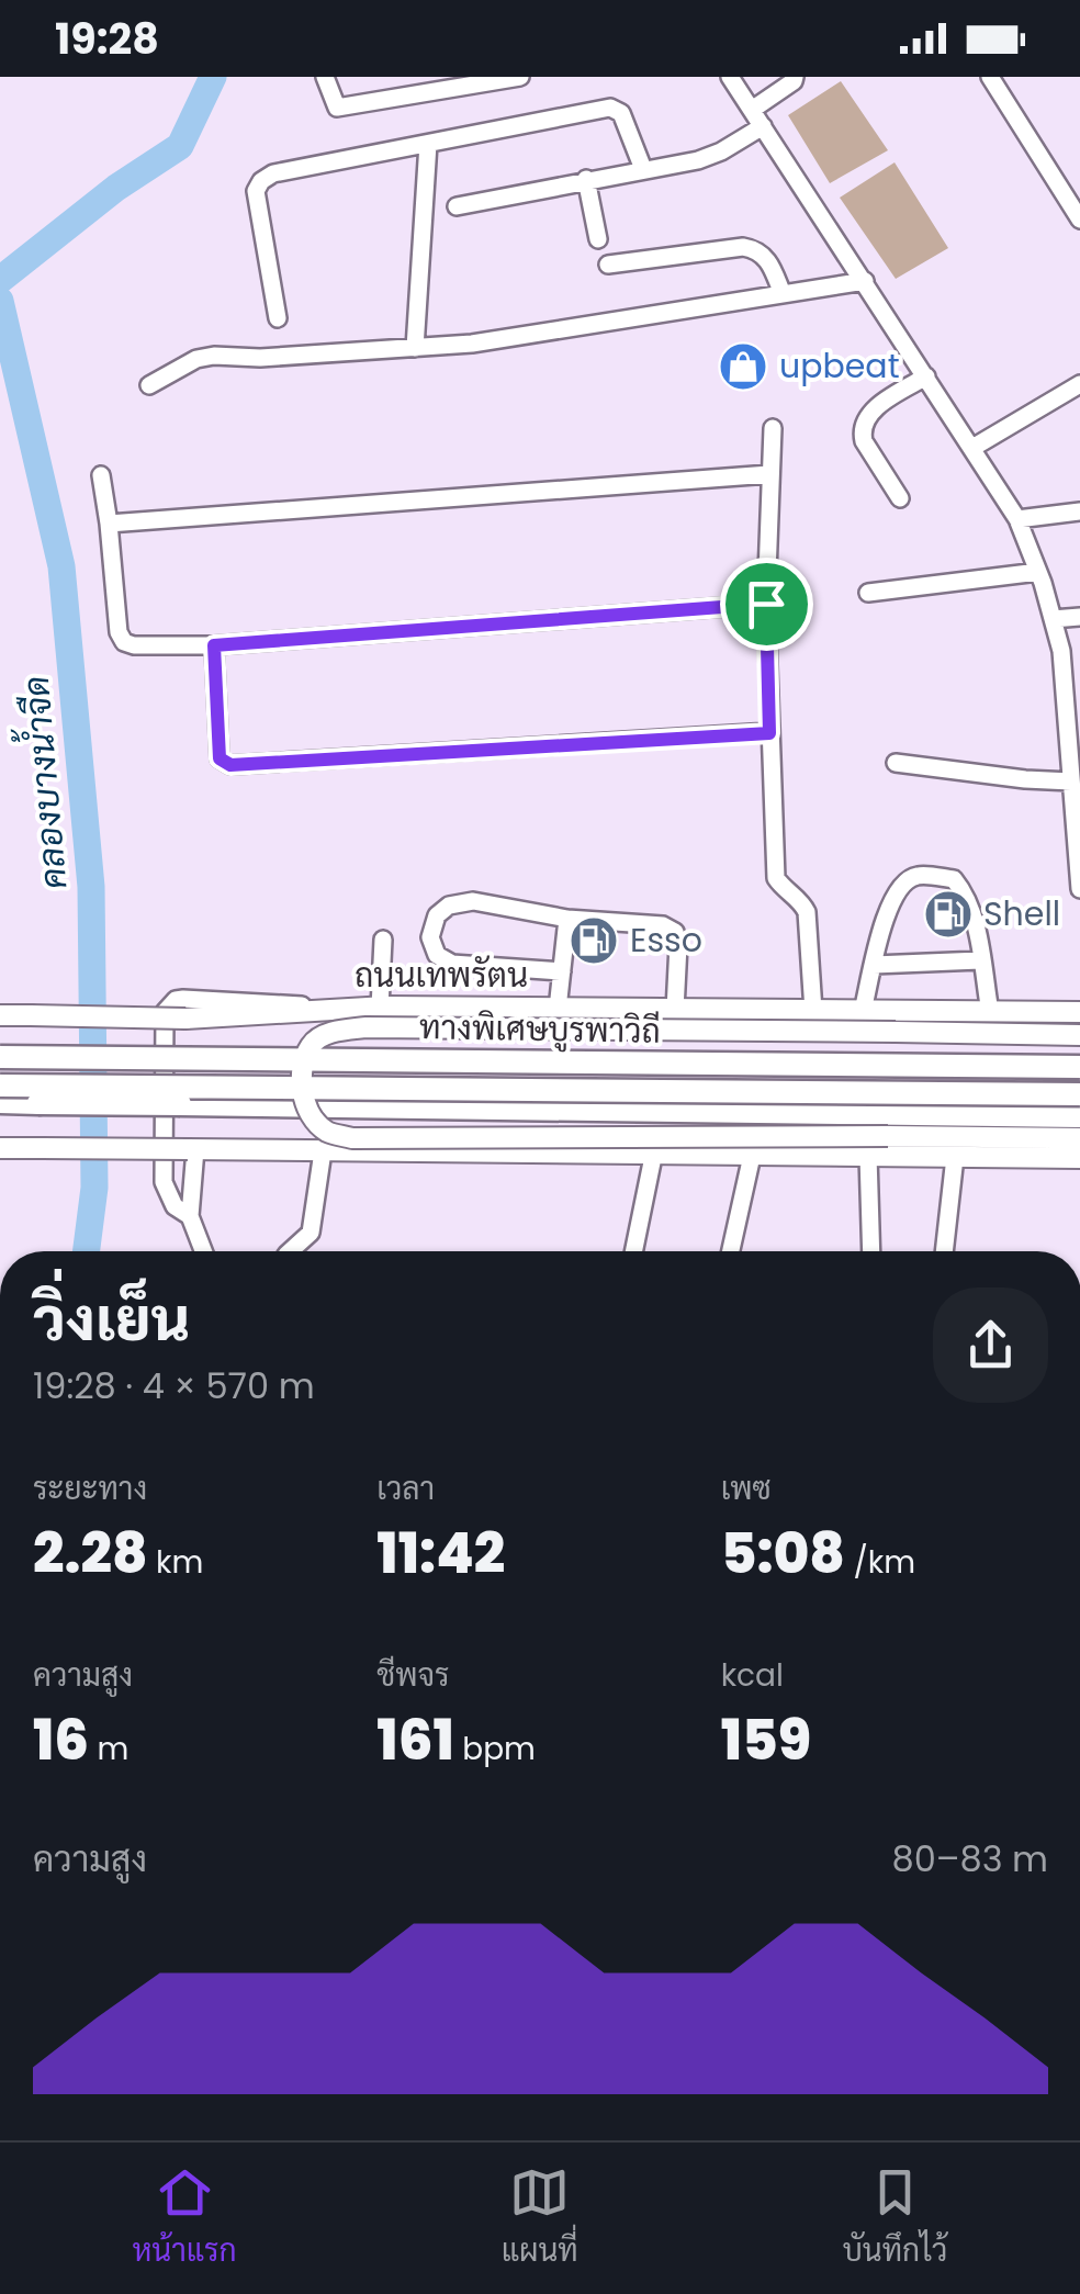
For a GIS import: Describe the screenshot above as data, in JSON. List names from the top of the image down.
{
  "streets": {
    "highway": ["ทางพิเศษบูรพาวิถี"],
    "main road": ["ถนนเทพรัตน"]
  },
  "water": ["คลองบางน้ำจืด"],
  "places": {
    "shop": ["upbeat"],
    "fuel station": ["Shell", "Esso"]
  },
  "page": {
    "status": "19:28",
    "heading": ["วิ่งเย็น", "19:28 · 4 × 570 m"],
    "stats": [
      ["ระยะทาง", "2.28 km"],
      ["เวลา", "11:42"],
      ["เพซ", "5:08 /km"],
      ["ความสูง", "16 m"],
      ["ชีพจร", "161 bpm"],
      ["kcal", "159"]
    ],
    "chart": ["ความสูง", "80–83 m"],
    "tabs": ["หน้าแรก", "แผนที่", "บันทึกไว้"]
  }
}
